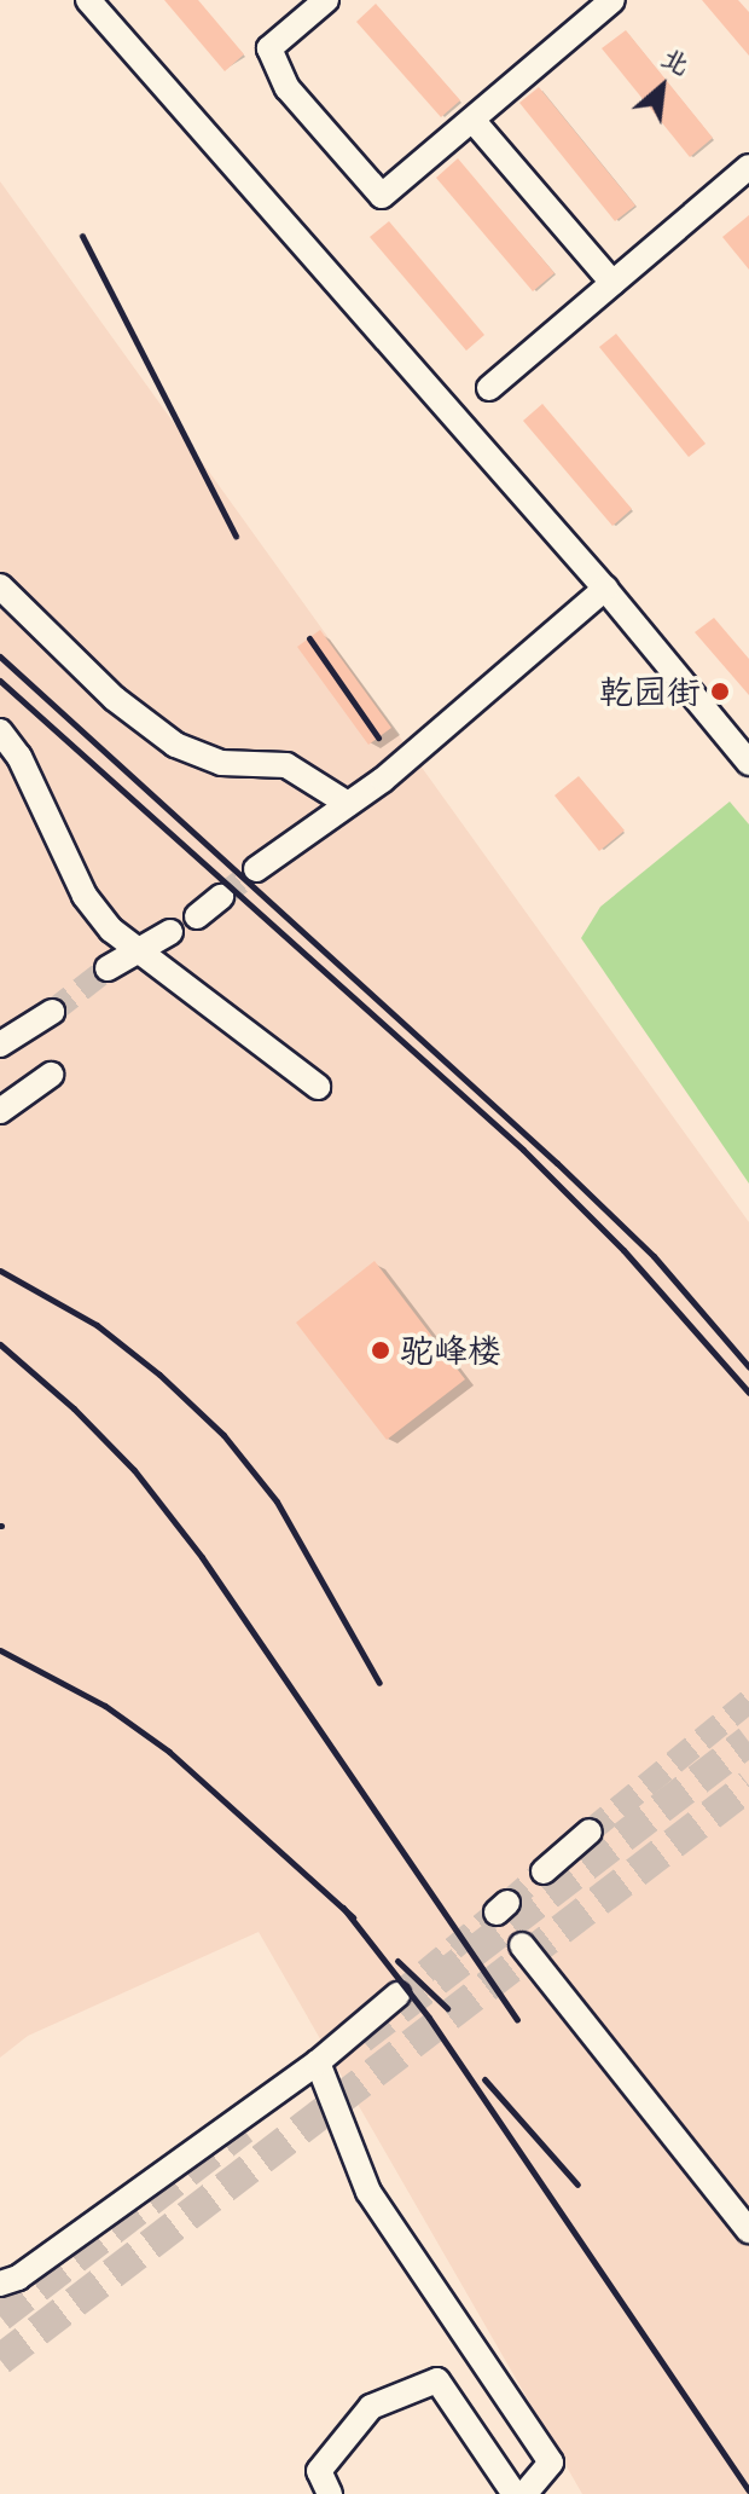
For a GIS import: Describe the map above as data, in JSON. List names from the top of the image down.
{
  "places": ["乾园街", "驼峰楼"],
  "north": "top right"
}
